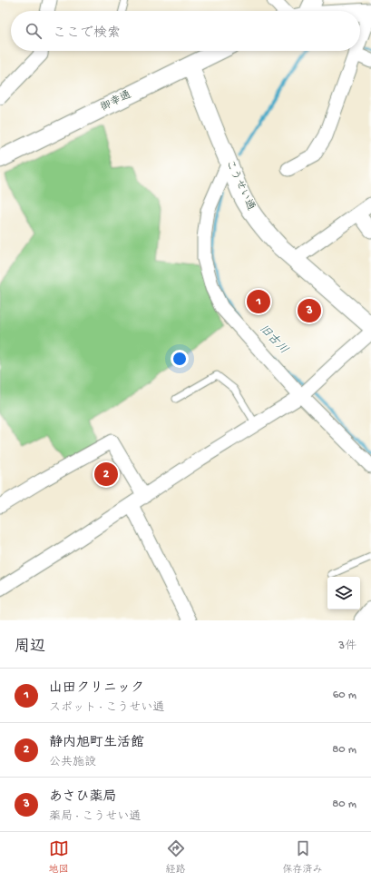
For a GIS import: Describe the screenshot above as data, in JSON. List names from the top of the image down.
{
  "streets": {
    "street": ["御幸通", "こうせい通"]
  },
  "crossings": [
    ["御幸通", "こうせい通"]
  ],
  "water": ["旧古川"],
  "page": {
    "search": "ここで検索",
    "pins": ["1", "3", "2"],
    "heading": ["周辺", "3件"],
    "list": [
      {
        "mark": "1",
        "name": "山田クリニック",
        "note": "スポット · こうせい通",
        "value": "60 m"
      },
      {
        "mark": "2",
        "name": "静内旭町生活館",
        "note": "公共施設",
        "value": "80 m"
      },
      {
        "mark": "3",
        "name": "あさひ薬局",
        "note": "薬局 · こうせい通",
        "value": "80 m"
      }
    ],
    "nav": ["地図", "経路", "保存済み"]
  }
}
